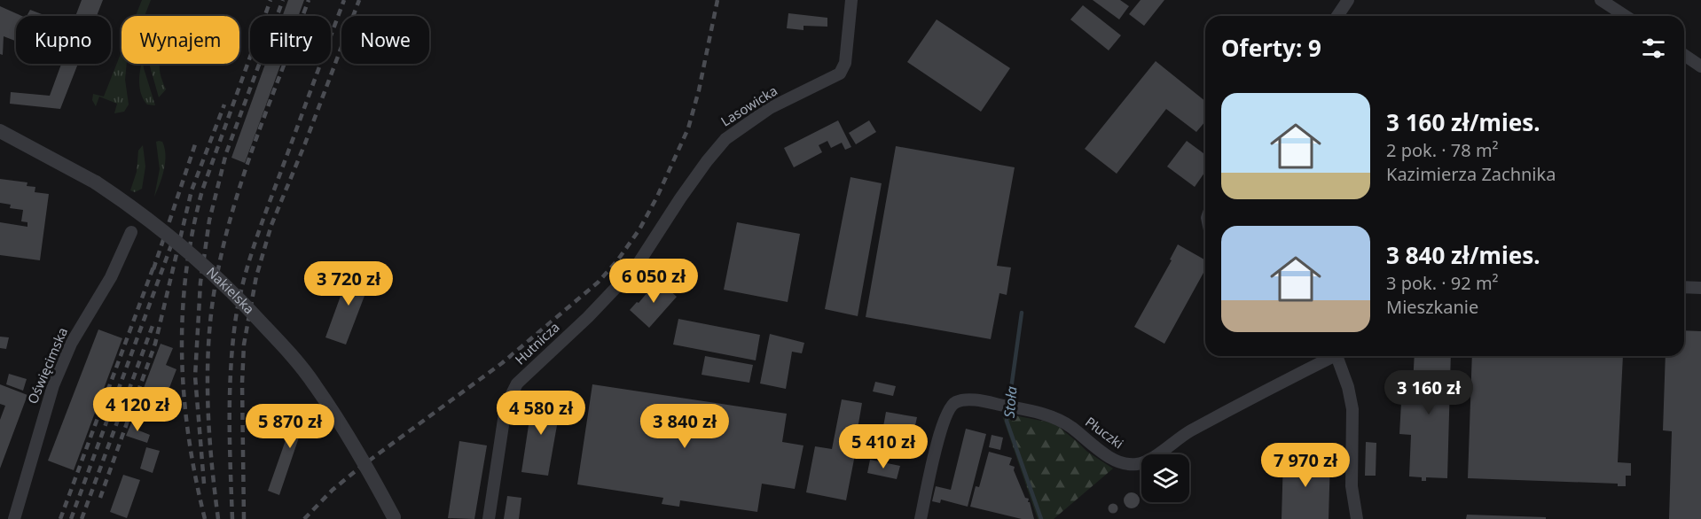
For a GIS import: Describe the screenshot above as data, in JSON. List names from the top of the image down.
{
  "streets": {
    "street": [
      "Lasowicka",
      "Nakielska",
      "Hutnicza",
      "Oświęcimska",
      "Płuczki"
    ]
  },
  "crossings": [
    ["Lasowicka", "Hutnicza"]
  ],
  "water": ["Stoła"],
  "page": {
    "chip": [
      "Kupno",
      "Wynajem",
      "Filtry",
      "Nowe"
    ],
    "heading": "Oferty: 9",
    "list": [
      {
        "name": "3 160 zł/mies.",
        "note": "2 pok. · 78 m² · Kazimierza Zachnika"
      },
      {
        "name": "3 840 zł/mies.",
        "note": "3 pok. · 92 m² · Mieszkanie"
      }
    ],
    "price": [
      "6 050 zł",
      "3 720 zł",
      "3 160 zł",
      "4 120 zł",
      "4 580 zł",
      "5 870 zł",
      "3 840 zł",
      "5 410 zł",
      "7 970 zł"
    ]
  }
}
